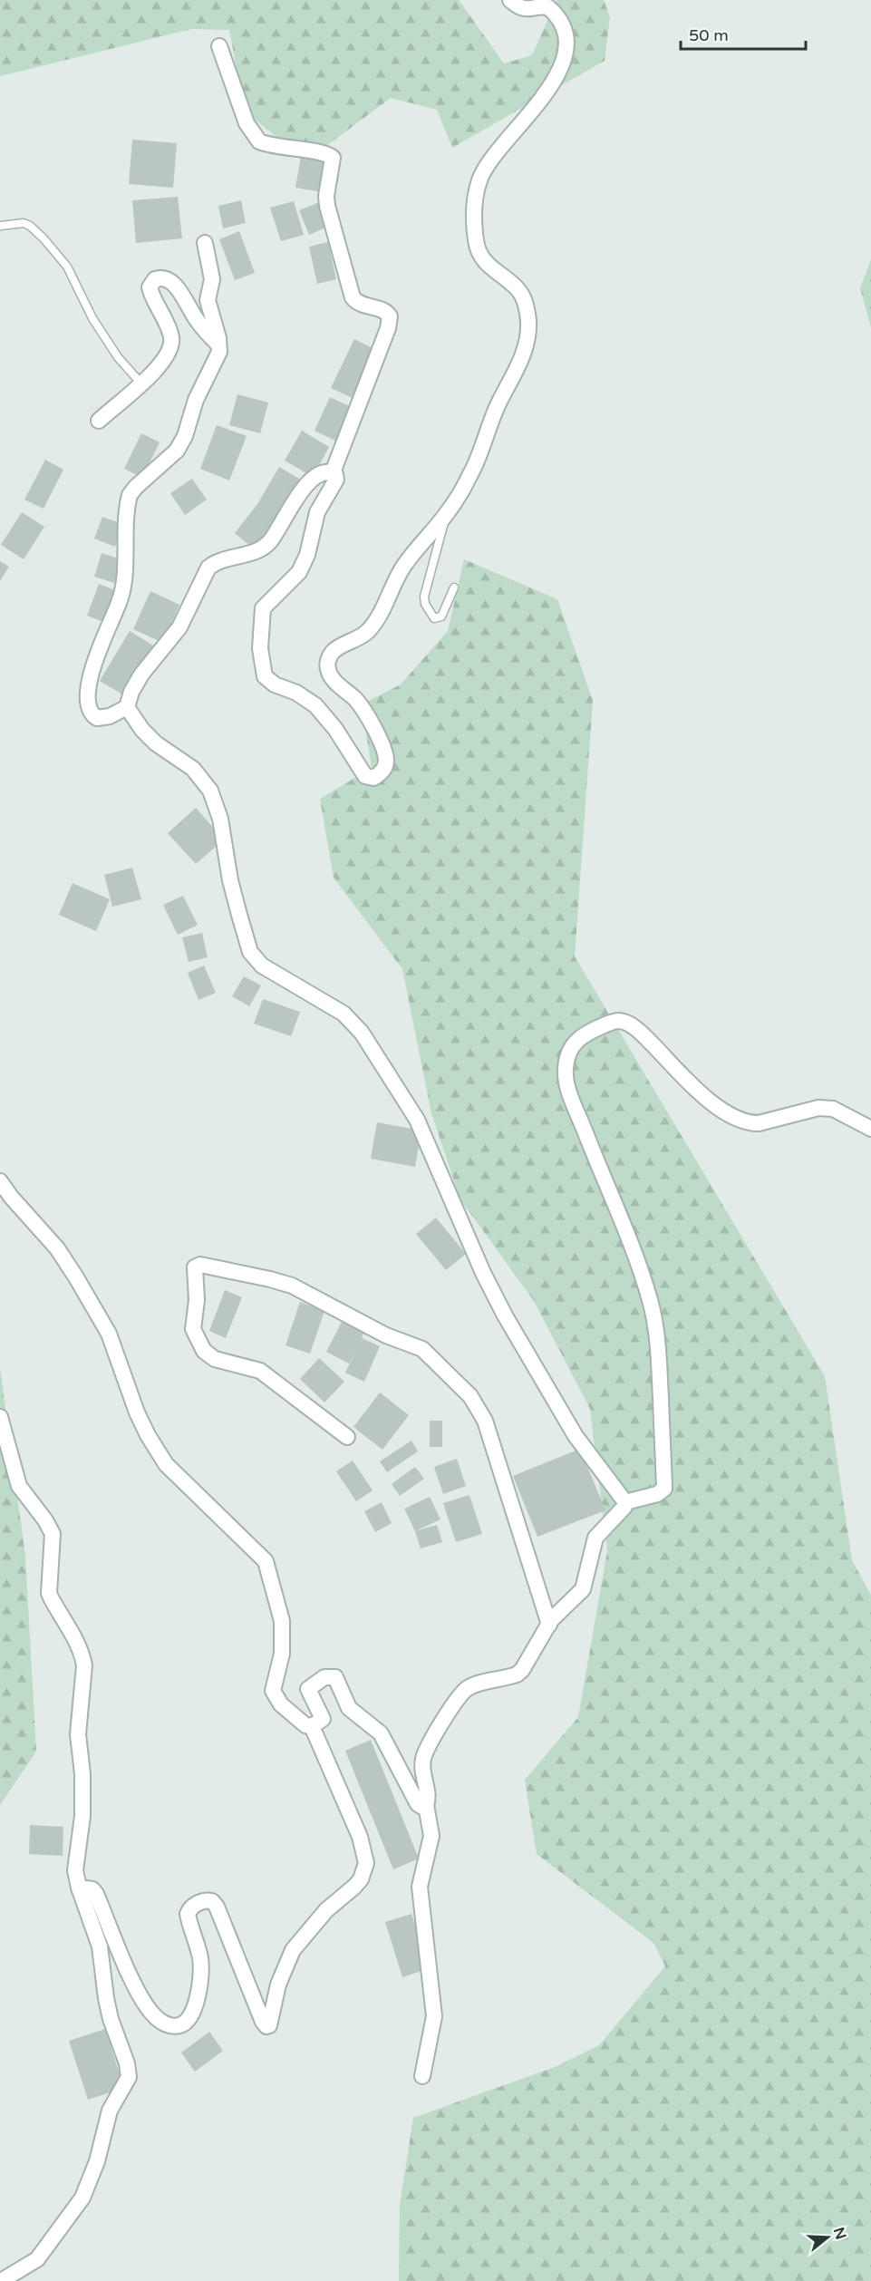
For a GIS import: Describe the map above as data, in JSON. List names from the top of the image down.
{
  "scale_bar": "50 m",
  "north": "right"
}
